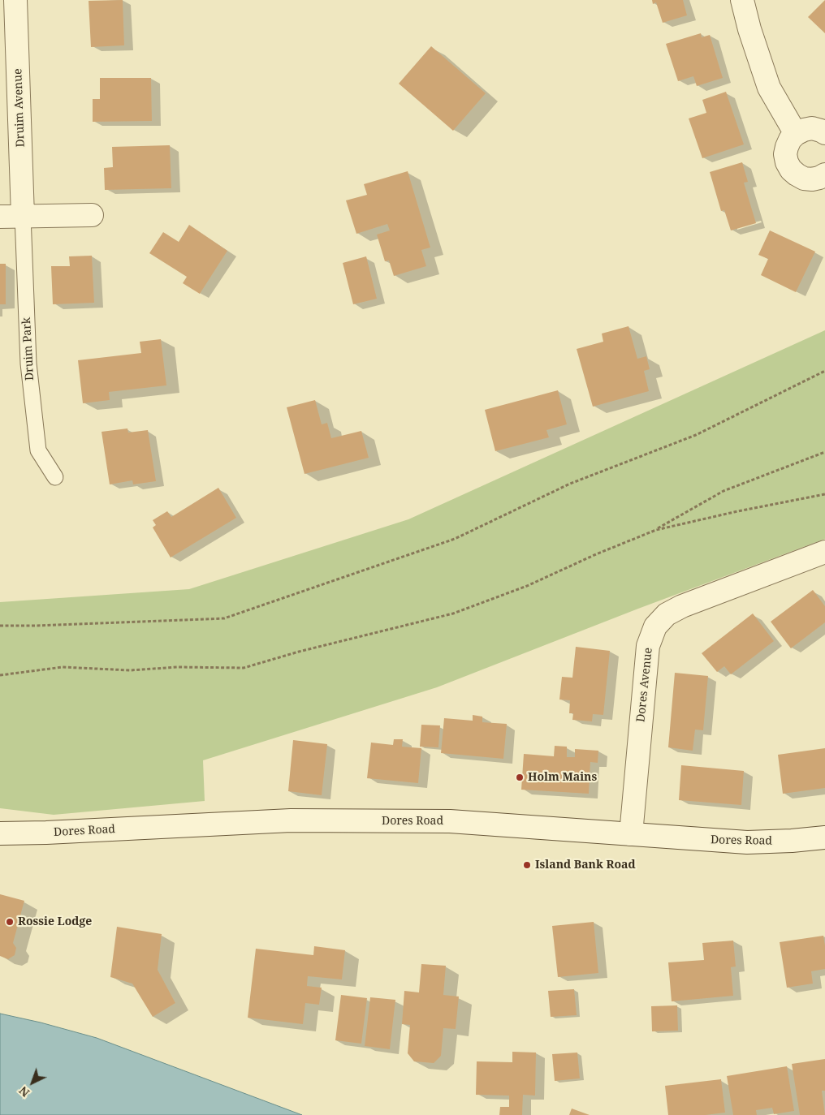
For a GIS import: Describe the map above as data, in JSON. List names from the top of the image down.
{
  "streets": {
    "street": ["Druim Avenue", "Dores Avenue", "Dores Road"],
    "lane": ["Druim Park"]
  },
  "crossings": [
    ["Druim Avenue", "Druim Park"],
    ["Dores Avenue", "Dores Road"]
  ],
  "places": ["Holm Mains", "Island Bank Road", "Rossie Lodge"],
  "north": "bottom left"
}
